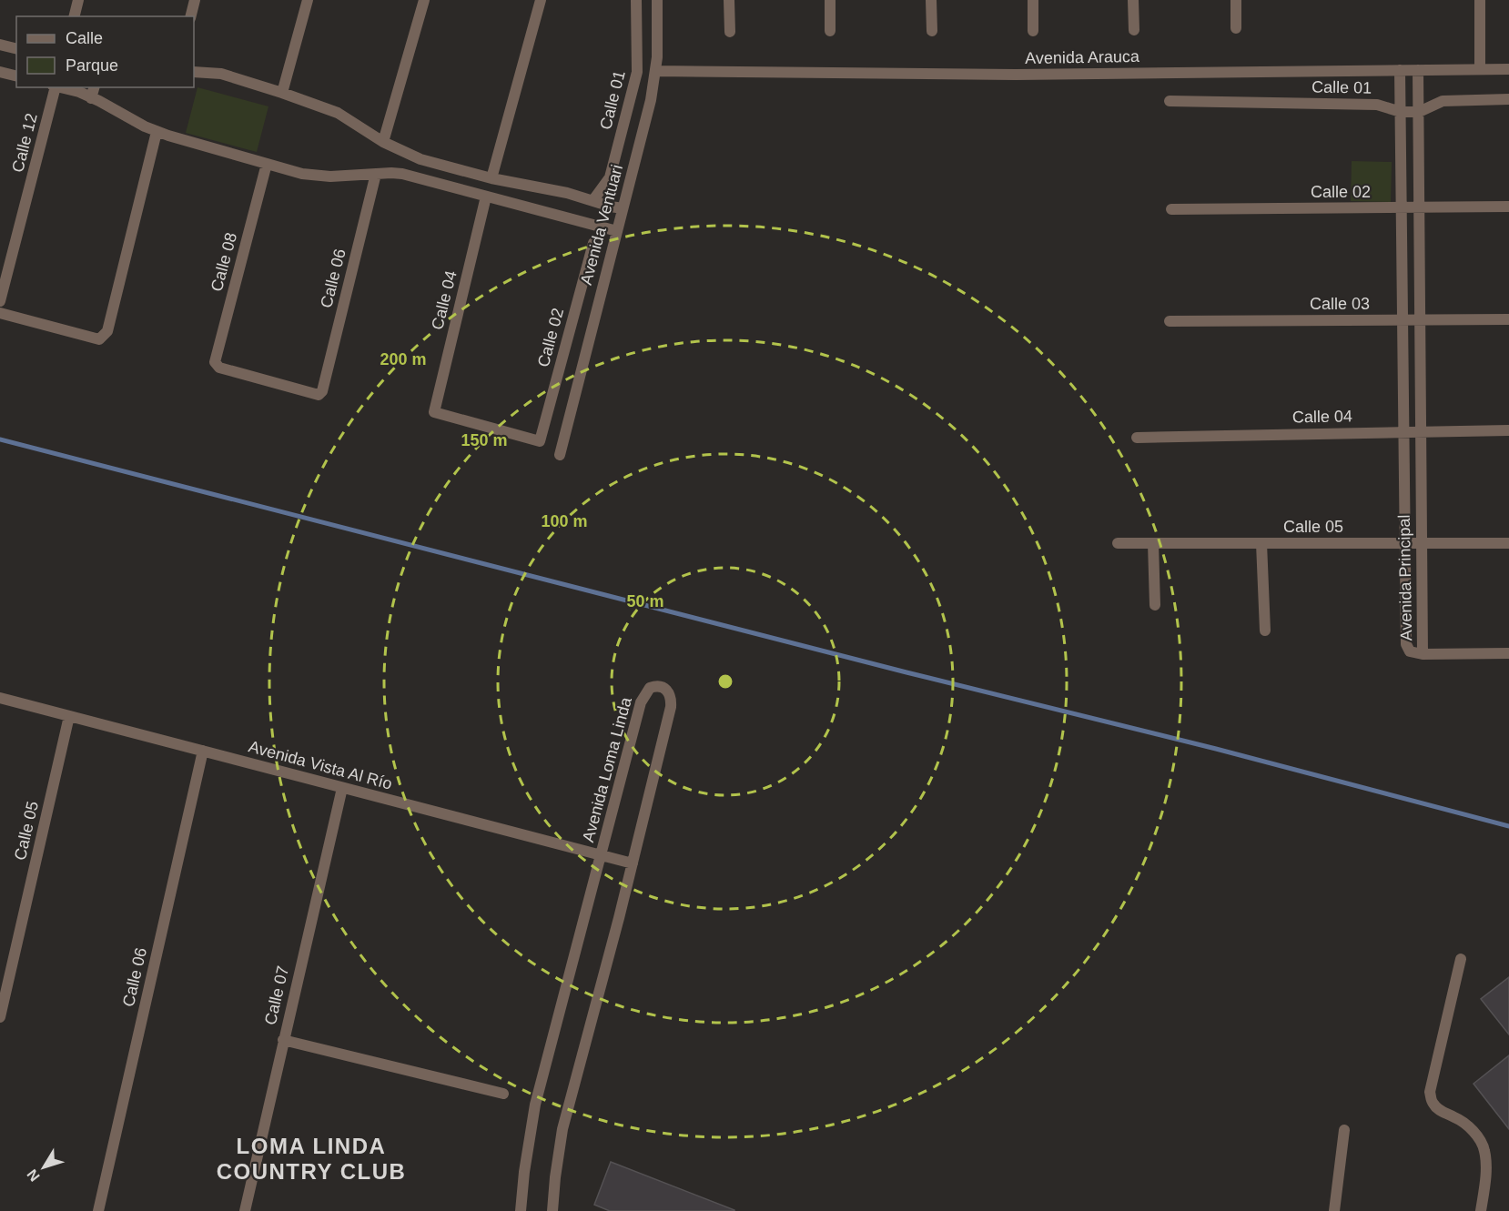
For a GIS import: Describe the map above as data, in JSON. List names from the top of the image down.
{
  "streets": {
    "street": [
      "Avenida Arauca",
      "Calle 01",
      "Calle 12",
      "Calle 02",
      "Avenida Ventuari",
      "Calle 08",
      "Calle 06",
      "Calle 04",
      "Calle 03",
      "Calle 05",
      "Avenida Principal",
      "Avenida Vista Al Río",
      "Avenida Loma Linda",
      "Calle 07"
    ]
  },
  "crossings": [
    ["Avenida Arauca", "Avenida Ventuari"],
    ["Avenida Arauca", "Avenida Principal"],
    ["Calle 01", "Avenida Principal"],
    ["Calle 02", "Calle 04"],
    ["Calle 02", "Avenida Principal"],
    ["Calle 08", "Calle 06"],
    ["Calle 06", "Avenida Vista Al Río"],
    ["Calle 04", "Avenida Principal"],
    ["Calle 03", "Avenida Principal"],
    ["Calle 05", "Avenida Principal"],
    ["Calle 05", "Avenida Vista Al Río"],
    ["Avenida Vista Al Río", "Avenida Loma Linda"],
    ["Avenida Vista Al Río", "Calle 07"]
  ],
  "districts": ["LOMA LINDA COUNTRY CLUB"],
  "legend": ["Calle", "Parque"],
  "north": "bottom left",
  "rings": [
    "200 m",
    "150 m",
    "100 m",
    "50 m"
  ]
}
